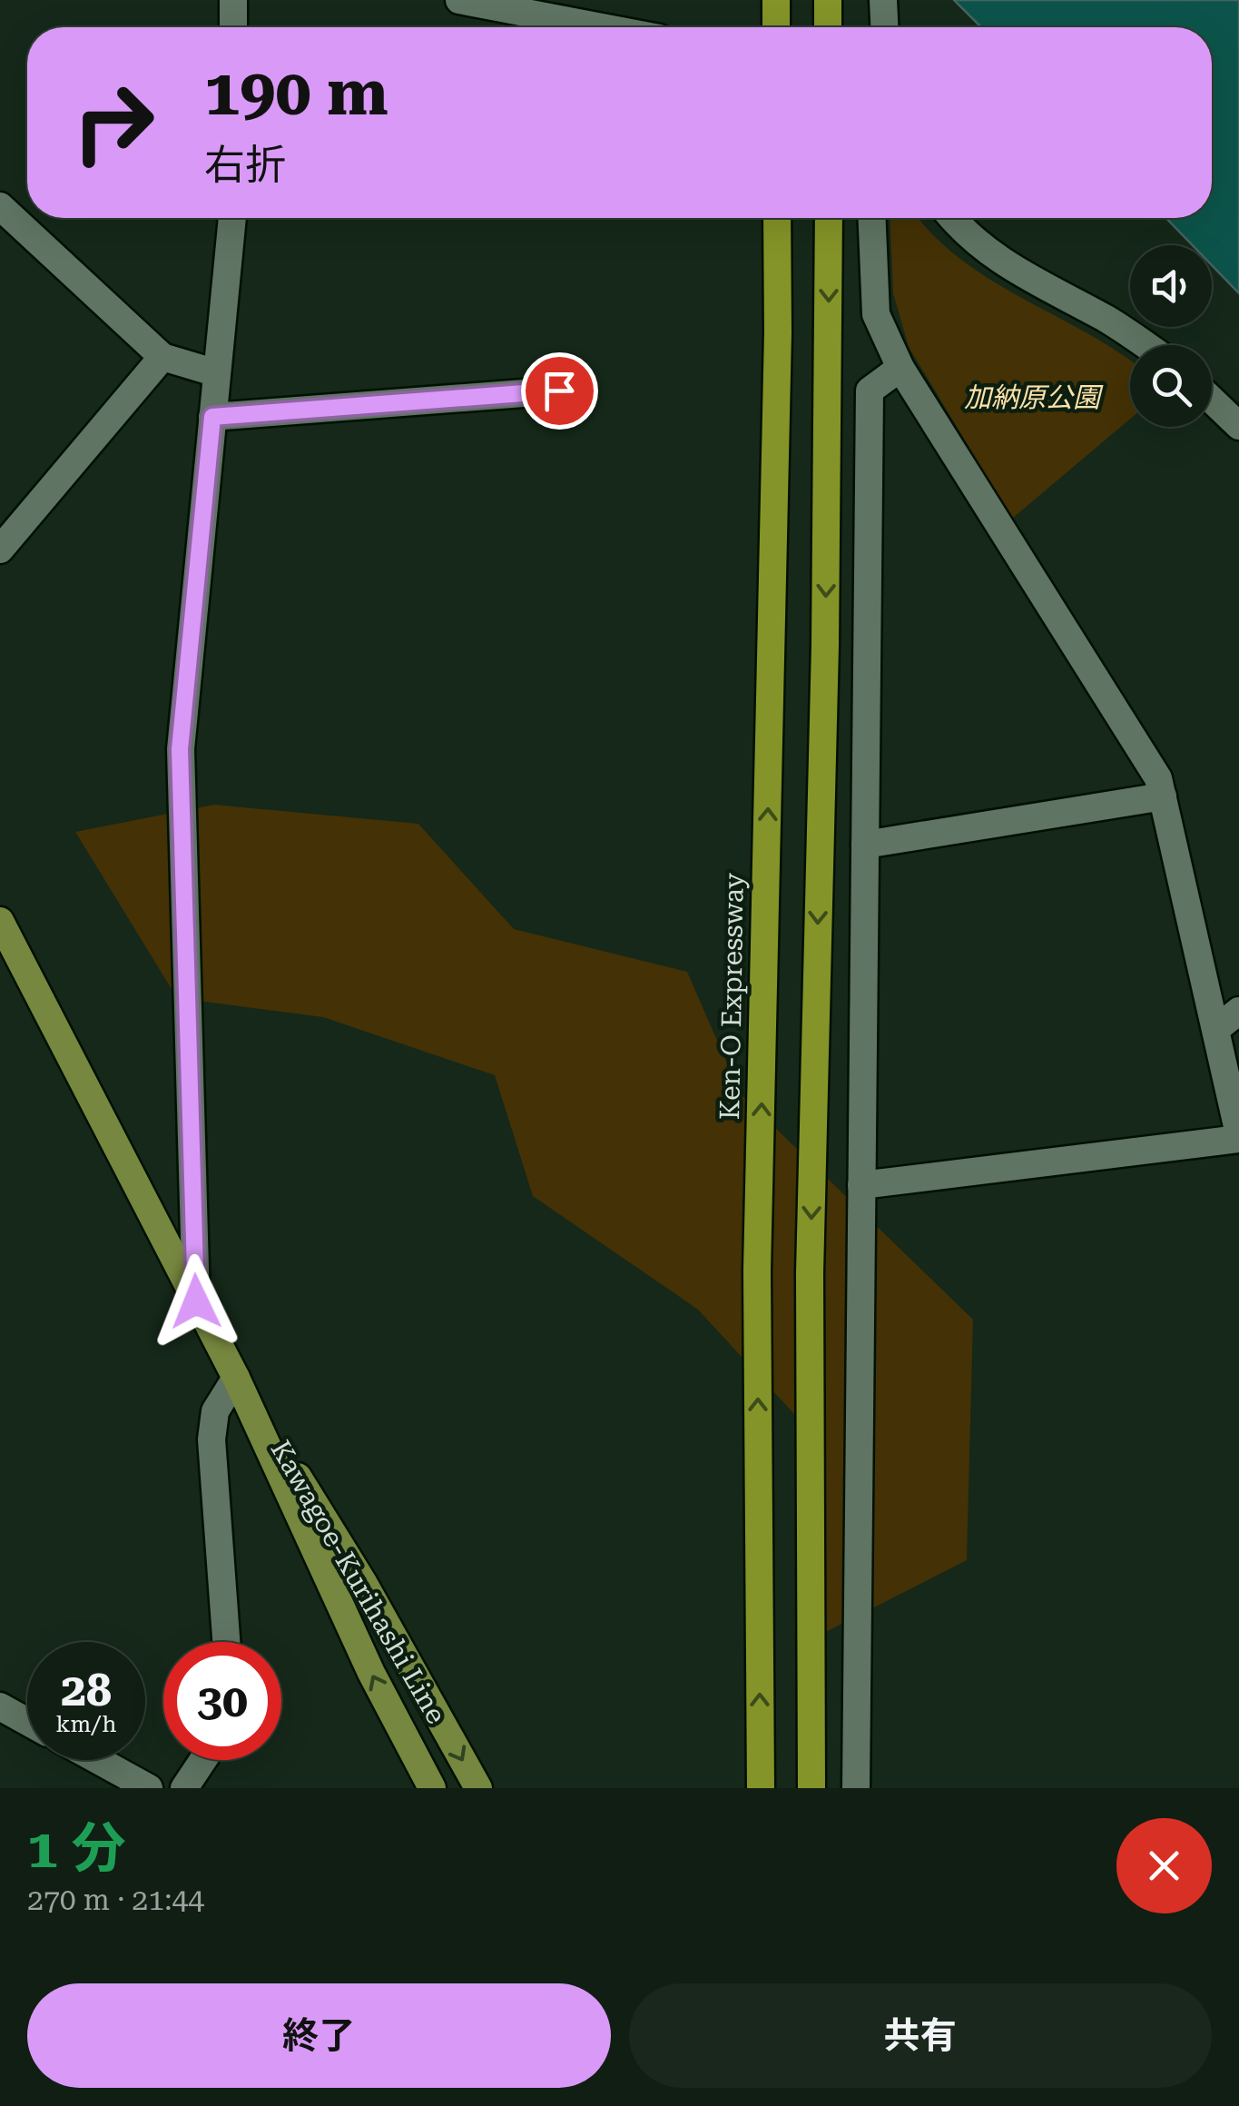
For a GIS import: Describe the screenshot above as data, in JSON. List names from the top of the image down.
{
  "streets": {
    "highway": ["Ken-O Expressway"],
    "main road": ["Kawagoe-Kurihashi Line"]
  },
  "parks": ["加納原公園"],
  "page": {
    "turn": ["190 m", "右折"],
    "speed": "28 km/h",
    "limit": "30",
    "heading": ["1 分", "270 m · 21:44"],
    "buttons": ["終了", "共有"]
  }
}
